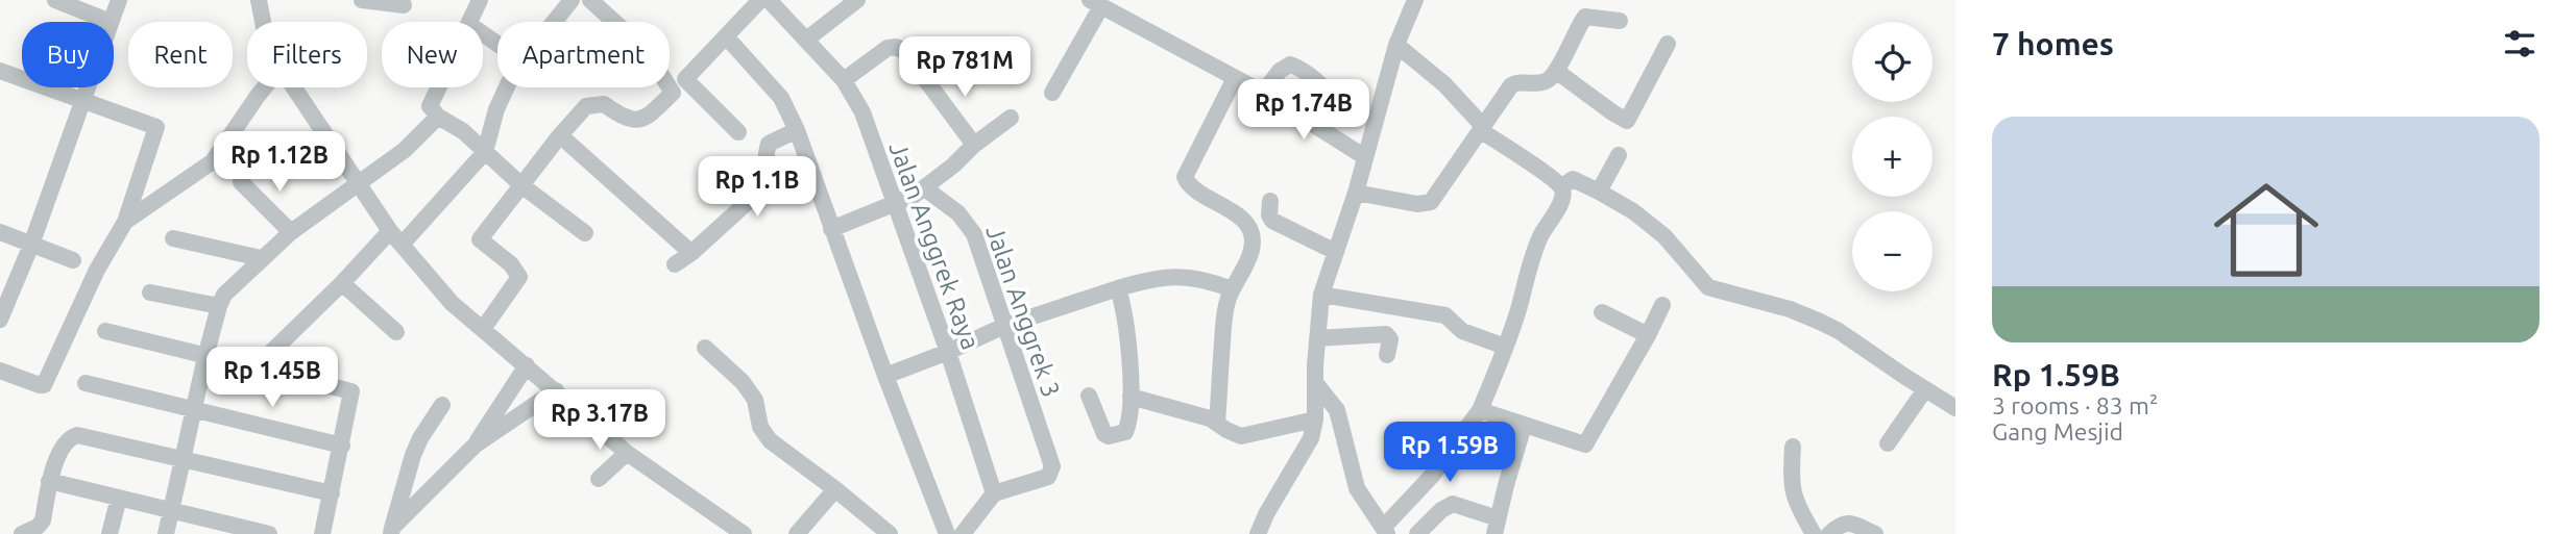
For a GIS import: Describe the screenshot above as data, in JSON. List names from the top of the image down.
{
  "streets": {
    "street": ["Jalan Anggrek Raya", "Jalan Anggrek 3"]
  },
  "crossings": [
    ["Jalan Anggrek Raya", "Jalan Anggrek 3"]
  ],
  "page": {
    "heading": "7 homes",
    "map_buttons": ["+", "−"],
    "chip": [
      "Buy",
      "Rent",
      "Filters",
      "New",
      "Apartment"
    ],
    "price": [
      "Rp 781M",
      "Rp 1.74B",
      "Rp 1.12B",
      "Rp 1.1B",
      "Rp 1.45B",
      "Rp 3.17B",
      "Rp 1.59B"
    ],
    "list": [
      {
        "name": "Rp 1.59B",
        "note": "3 rooms · 83 m² · Gang Mesjid"
      }
    ]
  }
}
